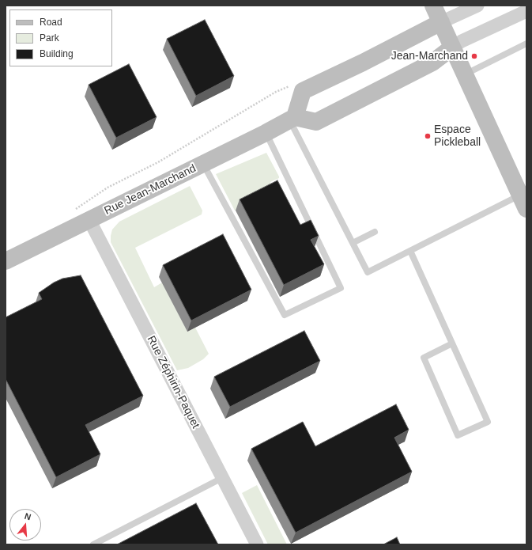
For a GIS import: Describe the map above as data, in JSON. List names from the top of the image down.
{
  "streets": {
    "street": ["Rue Jean-Marchand", "Rue Zéphirin-Paquet"]
  },
  "crossings": [
    ["Rue Jean-Marchand", "Rue Zéphirin-Paquet"]
  ],
  "places": ["Jean-Marchand", "Espace Pickleball"],
  "legend": ["Road", "Park", "Building"],
  "north": "top"
}
